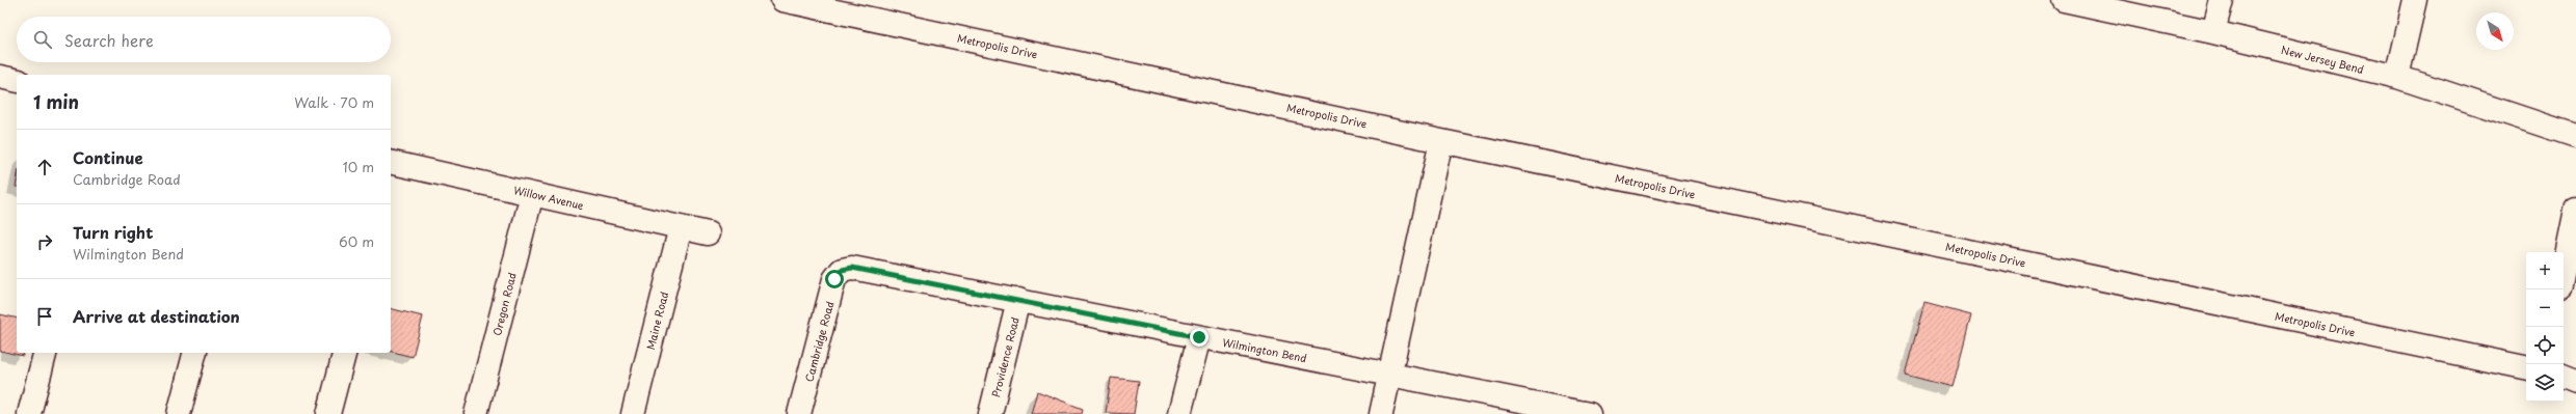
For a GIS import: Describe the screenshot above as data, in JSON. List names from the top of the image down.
{
  "streets": {
    "street": [
      "Metropolis Drive",
      "New Jersey Bend",
      "Willow Avenue",
      "Oregon Road",
      "Maine Road",
      "Cambridge Road",
      "Wilmington Bend",
      "Providence Road"
    ]
  },
  "crossings": [
    ["Willow Avenue", "Oregon Road"],
    ["Willow Avenue", "Maine Road"],
    ["Cambridge Road", "Wilmington Bend"],
    ["Wilmington Bend", "Providence Road"]
  ],
  "north": "bottom right",
  "page": {
    "search": "Search here",
    "heading": ["1 min", "Walk · 70 m"],
    "list": [
      ["Continue", "Cambridge Road", "10 m"],
      ["Turn right", "Wilmington Bend", "60 m"],
      "Arrive at destination"
    ],
    "map_buttons": ["+", "−"]
  }
}
